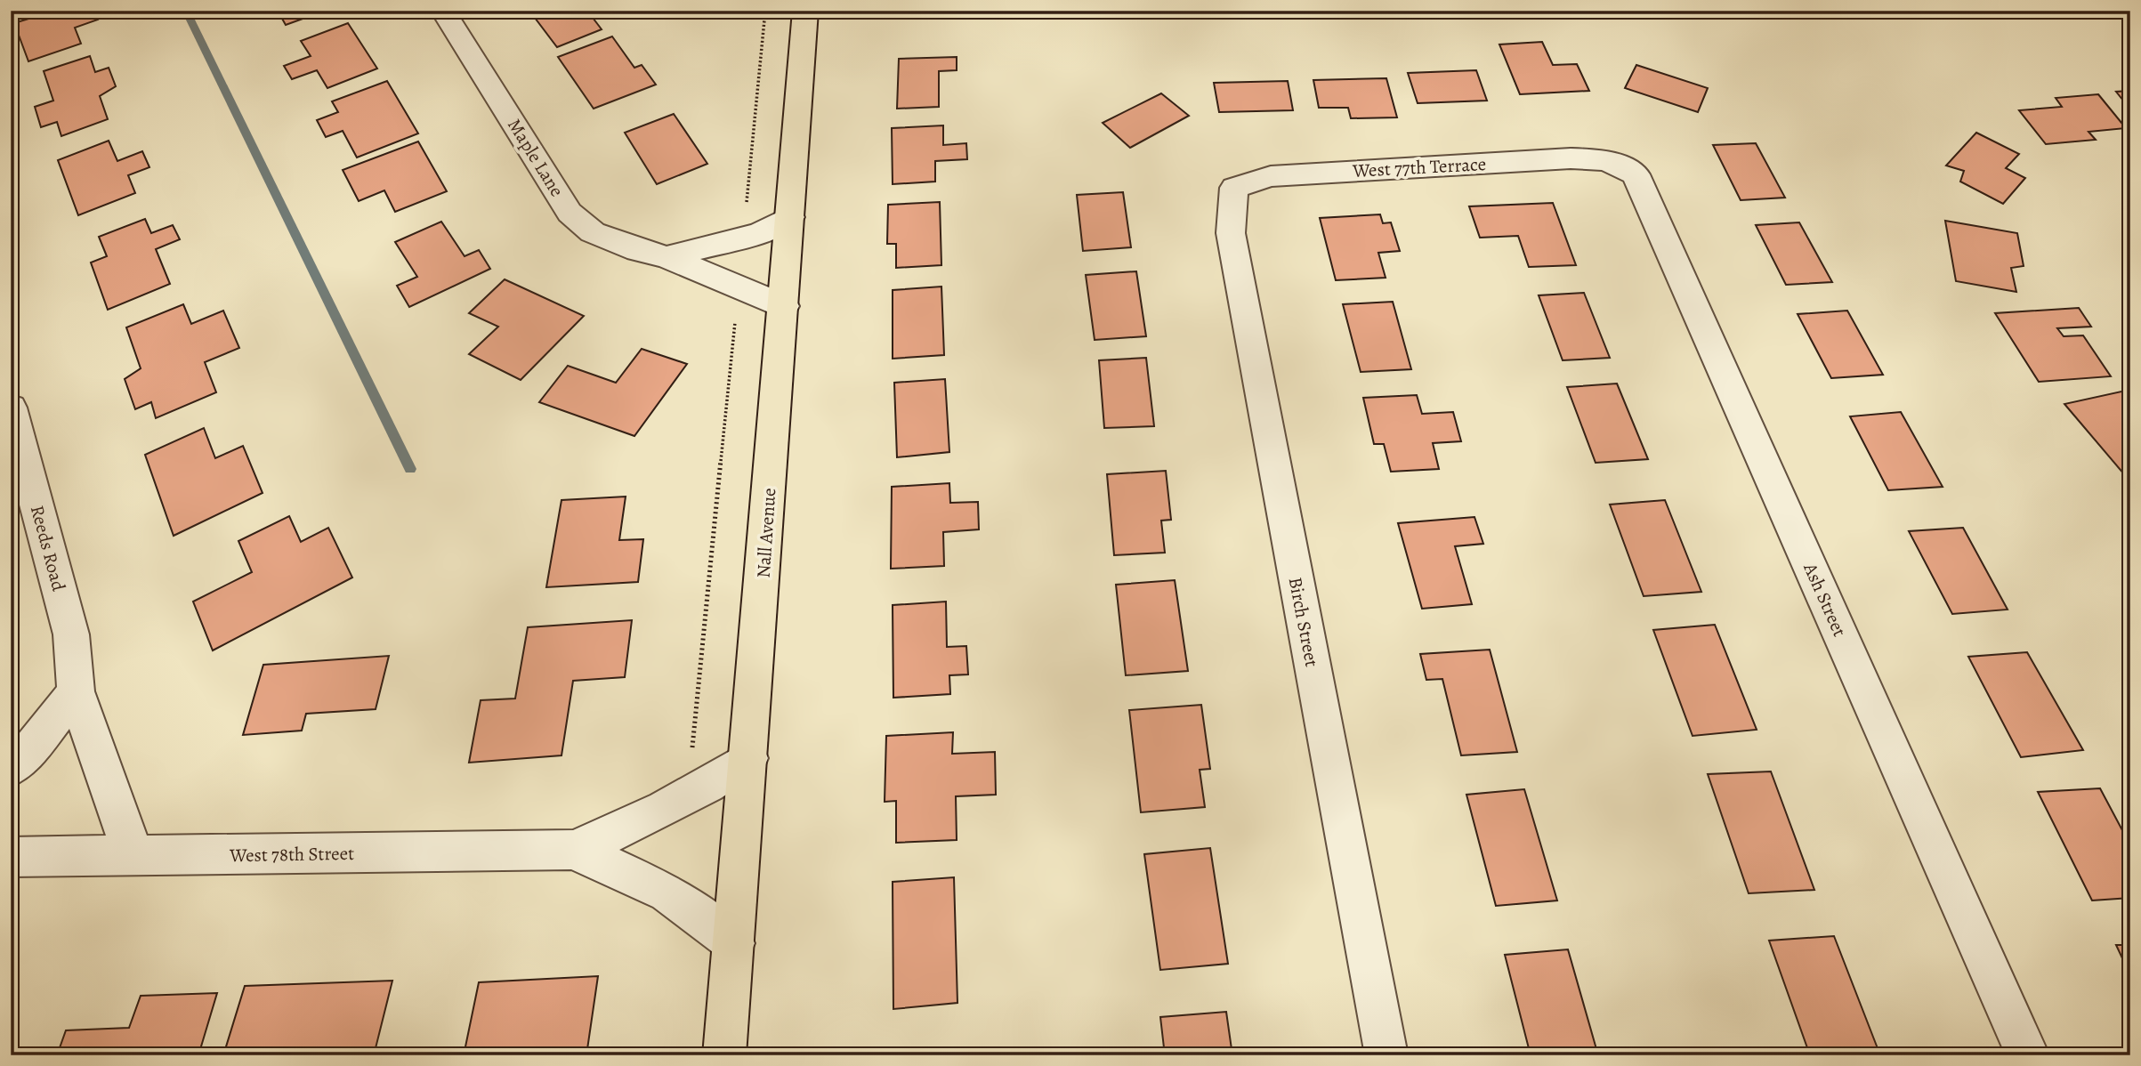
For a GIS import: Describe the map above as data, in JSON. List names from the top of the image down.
{
  "streets": {
    "main road": ["Nall Avenue"],
    "street": [
      "Maple Lane",
      "West 77th Terrace",
      "Reeds Road",
      "Ash Street",
      "Birch Street",
      "West 78th Street"
    ]
  },
  "crossings": [
    ["Maple Lane", "Nall Avenue"],
    ["West 77th Terrace", "Ash Street"],
    ["West 77th Terrace", "Birch Street"],
    ["Nall Avenue", "West 78th Street"],
    ["Reeds Road", "West 78th Street"]
  ]
}
